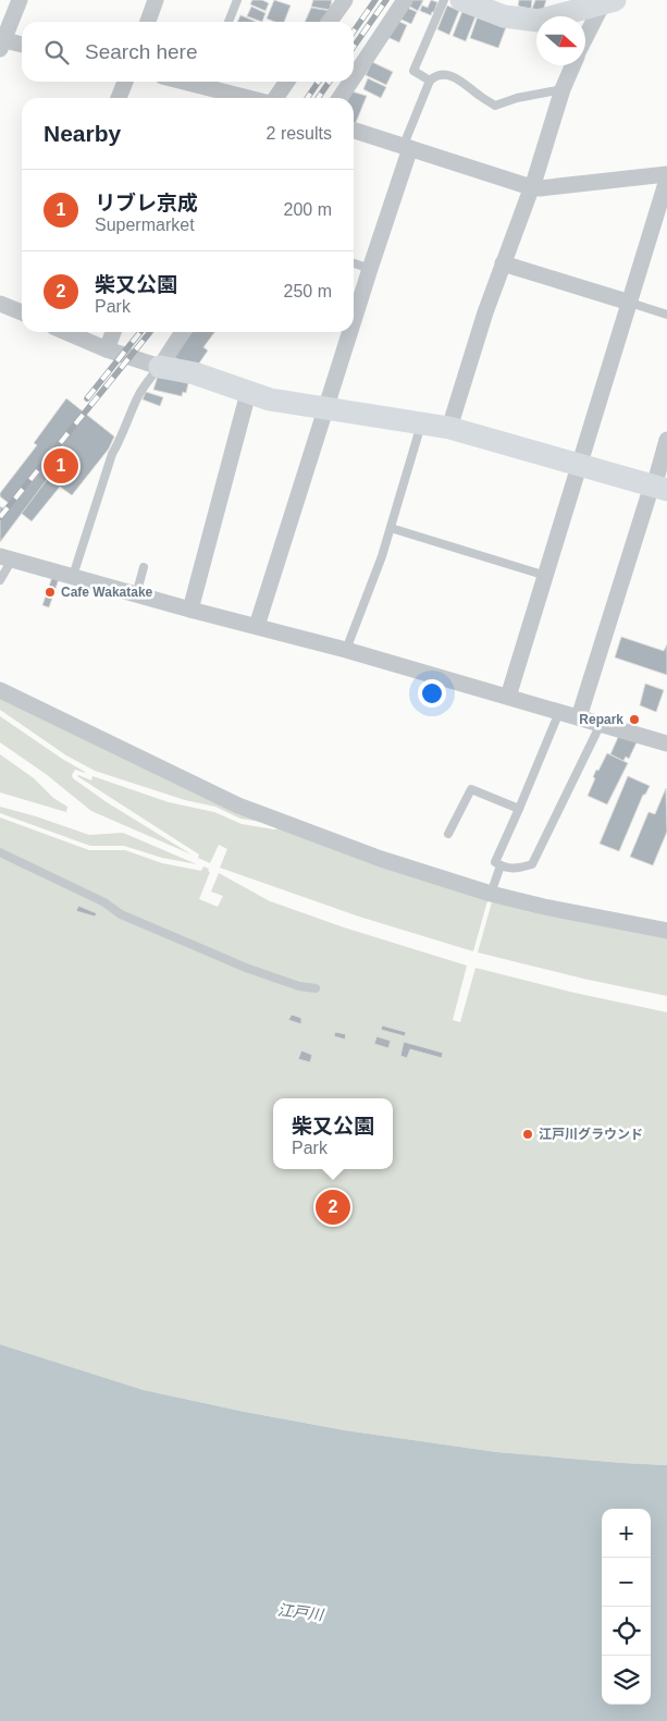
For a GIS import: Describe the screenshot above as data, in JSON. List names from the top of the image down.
{
  "water": ["江戸川"],
  "places": ["Cafe Wakatake", "Repark", "江戸川グラウンド"],
  "north": "right",
  "page": {
    "search": "Search here",
    "heading": ["Nearby", "2 results"],
    "list": [
      {
        "mark": "1",
        "name": "リブレ京成",
        "note": "Supermarket",
        "value": "200 m"
      },
      {
        "mark": "2",
        "name": "柴又公園",
        "note": "Park",
        "value": "250 m"
      }
    ],
    "pins": ["1", "2"],
    "popup": ["柴又公園", "Park"],
    "map_buttons": ["+", "−"]
  }
}
